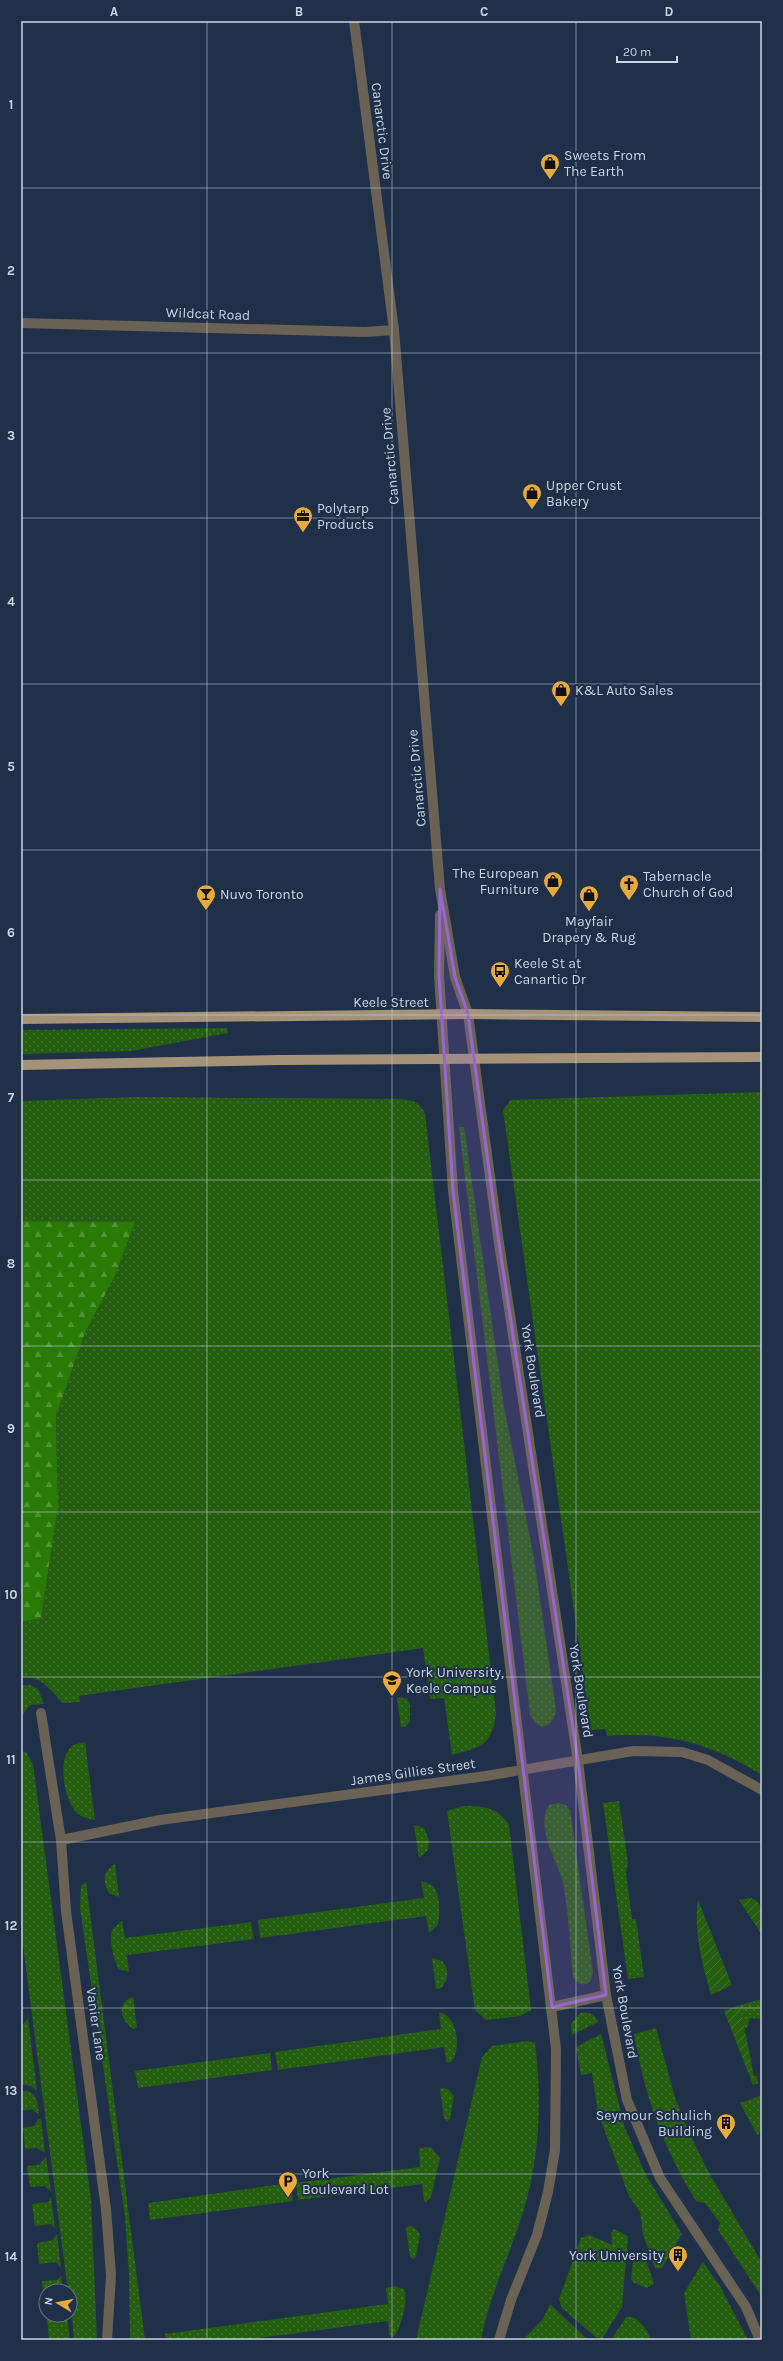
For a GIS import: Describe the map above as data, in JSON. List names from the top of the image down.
{
  "streets": {
    "main road": ["Keele Street"],
    "street": [
      "Canarctic Drive",
      "Wildcat Road",
      "York Boulevard",
      "James Gillies Street",
      "Vanier Lane"
    ]
  },
  "crossings": [
    ["Canarctic Drive", "Wildcat Road"],
    ["Canarctic Drive", "Keele Street"],
    ["Canarctic Drive", "York Boulevard"],
    ["Keele Street", "York Boulevard"],
    ["York Boulevard", "James Gillies Street"],
    ["James Gillies Street", "Vanier Lane"]
  ],
  "places": {
    "shop": [
      "Sweets From The Earth",
      "Upper Crust Bakery",
      "K&L Auto Sales",
      "The European Furniture",
      "Mayfair Drapery & Rug"
    ],
    "office": ["Polytarp Products"],
    "church": ["Tabernacle Church of God"],
    "bar": ["Nuvo Toronto"],
    "bus stop": ["Keele St at Canartic Dr"],
    "school or university": ["York University, Keele Campus"],
    "building": ["Seymour Schulich Building", "York University"],
    "parking": ["York Boulevard Lot"]
  },
  "scale_bar": "20 m",
  "north": "left",
  "grid": {
    "columns": [
      "A",
      "B",
      "C",
      "D"
    ],
    "rows": [
      "1",
      "2",
      "3",
      "4",
      "5",
      "6",
      "7",
      "8",
      "9",
      "10",
      "11",
      "12",
      "13",
      "14"
    ]
  }
}
